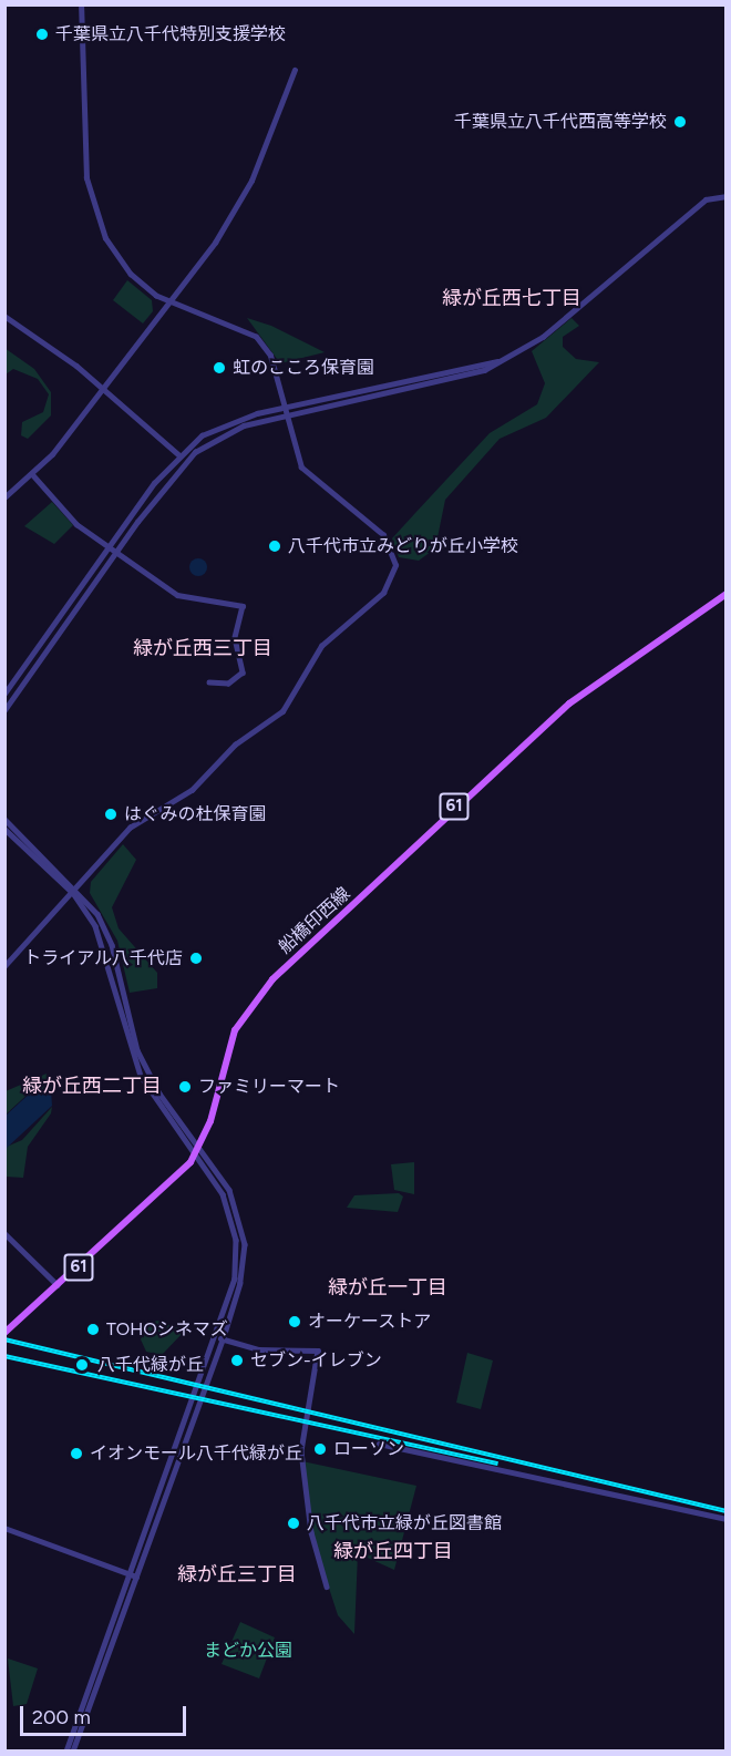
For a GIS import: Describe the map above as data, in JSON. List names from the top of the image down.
{
  "streets": {
    "main road": ["61", "船橋印西線"]
  },
  "districts": [
    "緑が丘西七丁目",
    "緑が丘西三丁目",
    "緑が丘西二丁目",
    "緑が丘一丁目",
    "緑が丘四丁目",
    "緑が丘三丁目"
  ],
  "parks": ["まどか公園"],
  "places": [
    "千葉県立八千代特別支援学校",
    "千葉県立八千代西高等学校",
    "虹のこころ保育園",
    "八千代市立みどりが丘小学校",
    "はぐみの杜保育園",
    "トライアル八千代店",
    "ファミリーマート",
    "オーケーストア",
    "TOHOシネマズ",
    "セブン-イレブン",
    "八千代緑が丘",
    "ローソン",
    "イオンモール八千代緑が丘",
    "八千代市立緑が丘図書館"
  ],
  "scale_bar": "200 m"
}
